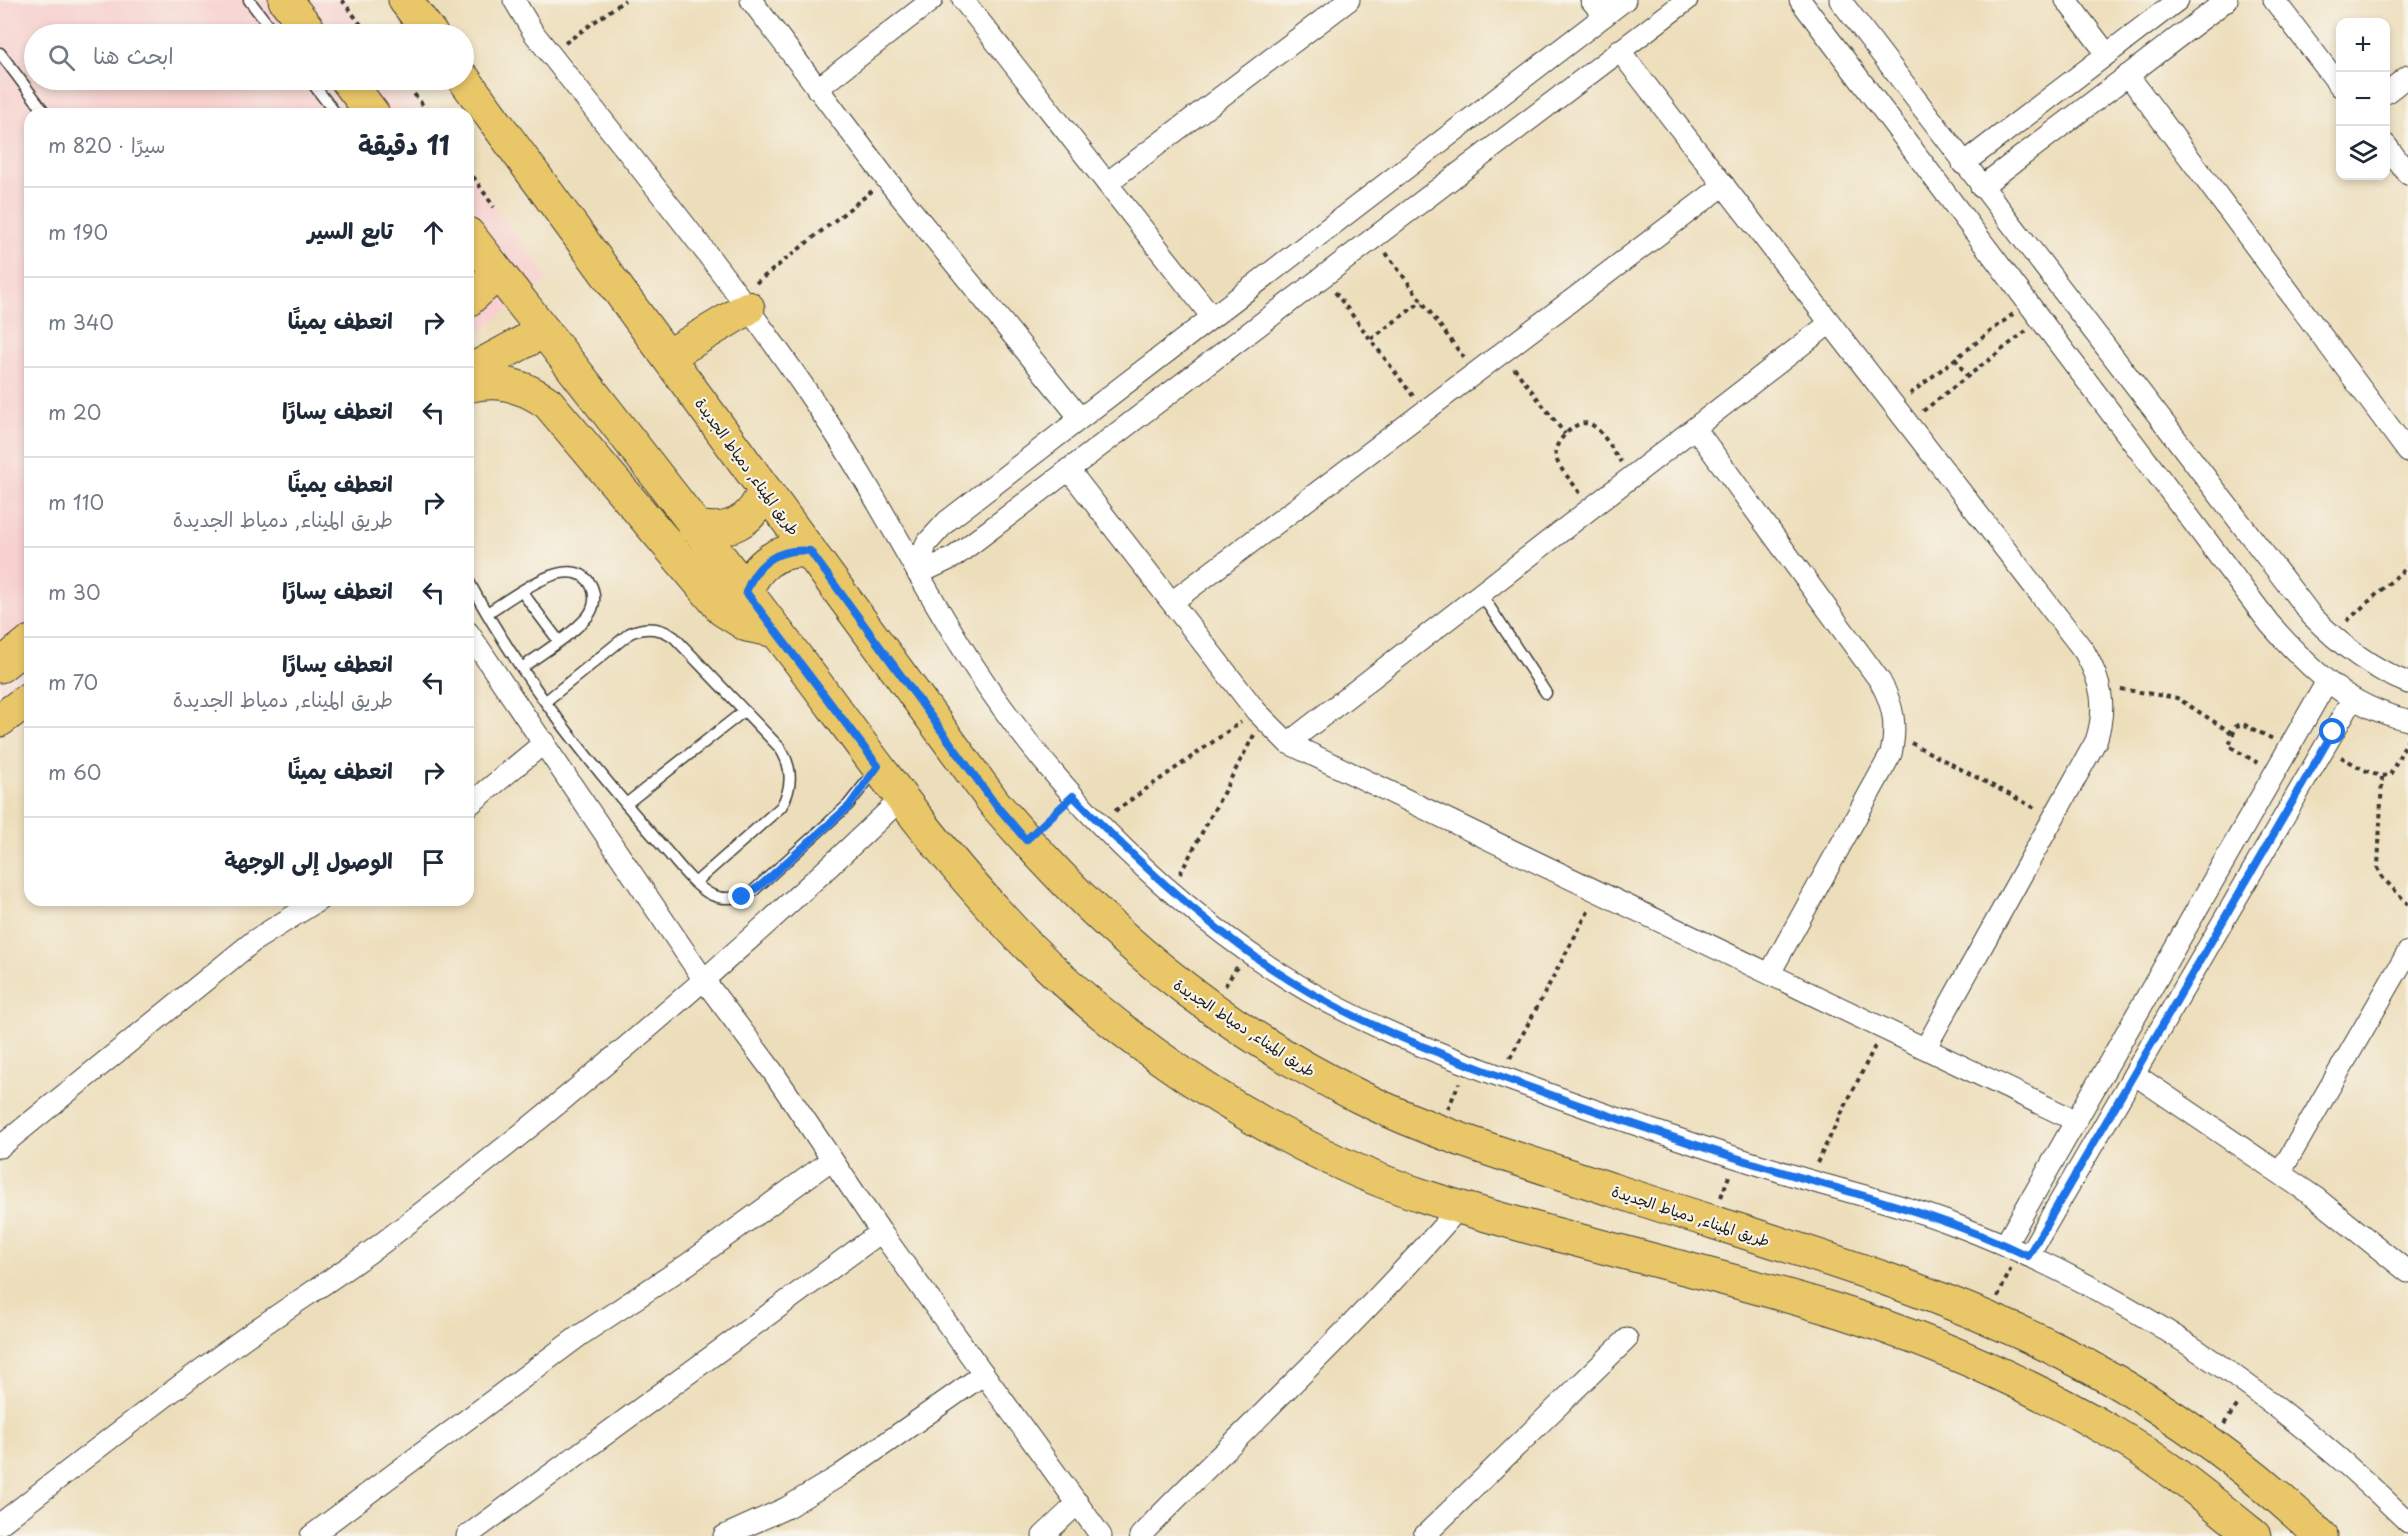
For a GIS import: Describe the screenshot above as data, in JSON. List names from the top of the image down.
{
  "streets": {
    "main road": ["طريق الميناء, دمياط الجديدة"]
  },
  "page": {
    "map_buttons": ["+", "−"],
    "search": "ابحث هنا",
    "heading": ["11 دقيقة", "سيرًا · 820 m"],
    "list": [
      ["تابع السير", "190 m"],
      ["انعطف يمينًا", "340 m"],
      ["انعطف يسارًا", "20 m"],
      ["انعطف يمينًا", "طريق الميناء, دمياط الجديدة", "110 m"],
      ["انعطف يسارًا", "30 m"],
      ["انعطف يسارًا", "طريق الميناء, دمياط الجديدة", "70 m"],
      ["انعطف يمينًا", "60 m"],
      "الوصول إلى الوجهة"
    ]
  }
}
